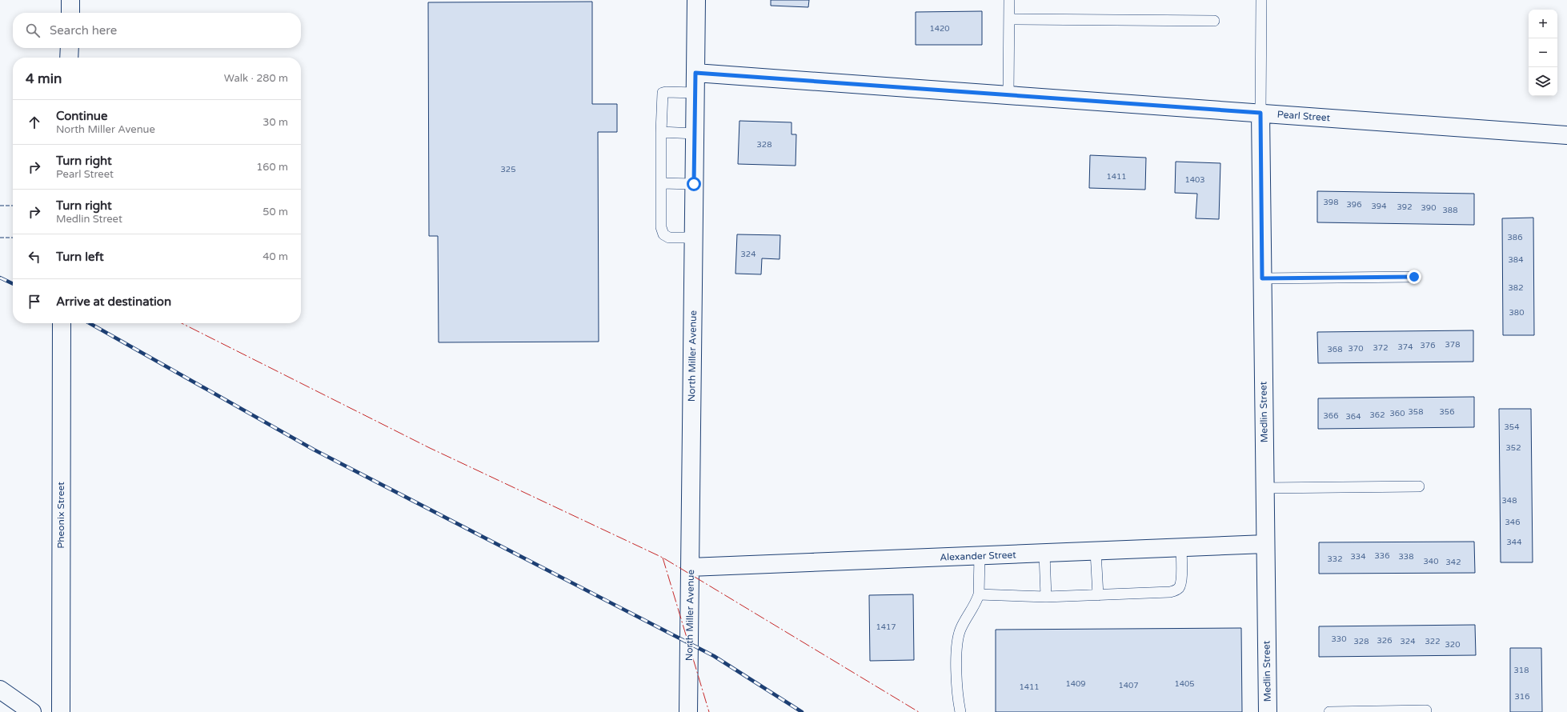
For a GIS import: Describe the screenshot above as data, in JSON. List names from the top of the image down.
{
  "streets": {
    "street": [
      "Pearl Street",
      "North Miller Avenue",
      "Medlin Street",
      "Pheonix Street",
      "Alexander Street"
    ]
  },
  "crossings": [
    ["Pearl Street", "North Miller Avenue"],
    ["Pearl Street", "Medlin Street"],
    ["North Miller Avenue", "Alexander Street"],
    ["Medlin Street", "Alexander Street"]
  ],
  "house_numbers": [
    "1420",
    "328",
    "325",
    "1411",
    "1403",
    "398",
    "396",
    "394",
    "392",
    "390",
    "388",
    "386",
    "324",
    "384",
    "382",
    "380",
    "378",
    "376",
    "374",
    "372",
    "370",
    "368",
    "358",
    "356",
    "360",
    "362",
    "366",
    "364",
    "354",
    "352",
    "348",
    "346",
    "344",
    "336",
    "334",
    "338",
    "332",
    "340",
    "342",
    "1417",
    "330",
    "326",
    "328",
    "324",
    "322",
    "320",
    "318",
    "1409",
    "1405",
    "1407",
    "1411",
    "316"
  ],
  "page": {
    "map_buttons": ["+", "−"],
    "search": "Search here",
    "heading": ["4 min", "Walk · 280 m"],
    "list": [
      ["Continue", "North Miller Avenue", "30 m"],
      ["Turn right", "Pearl Street", "160 m"],
      ["Turn right", "Medlin Street", "50 m"],
      ["Turn left", "40 m"],
      "Arrive at destination"
    ]
  }
}
